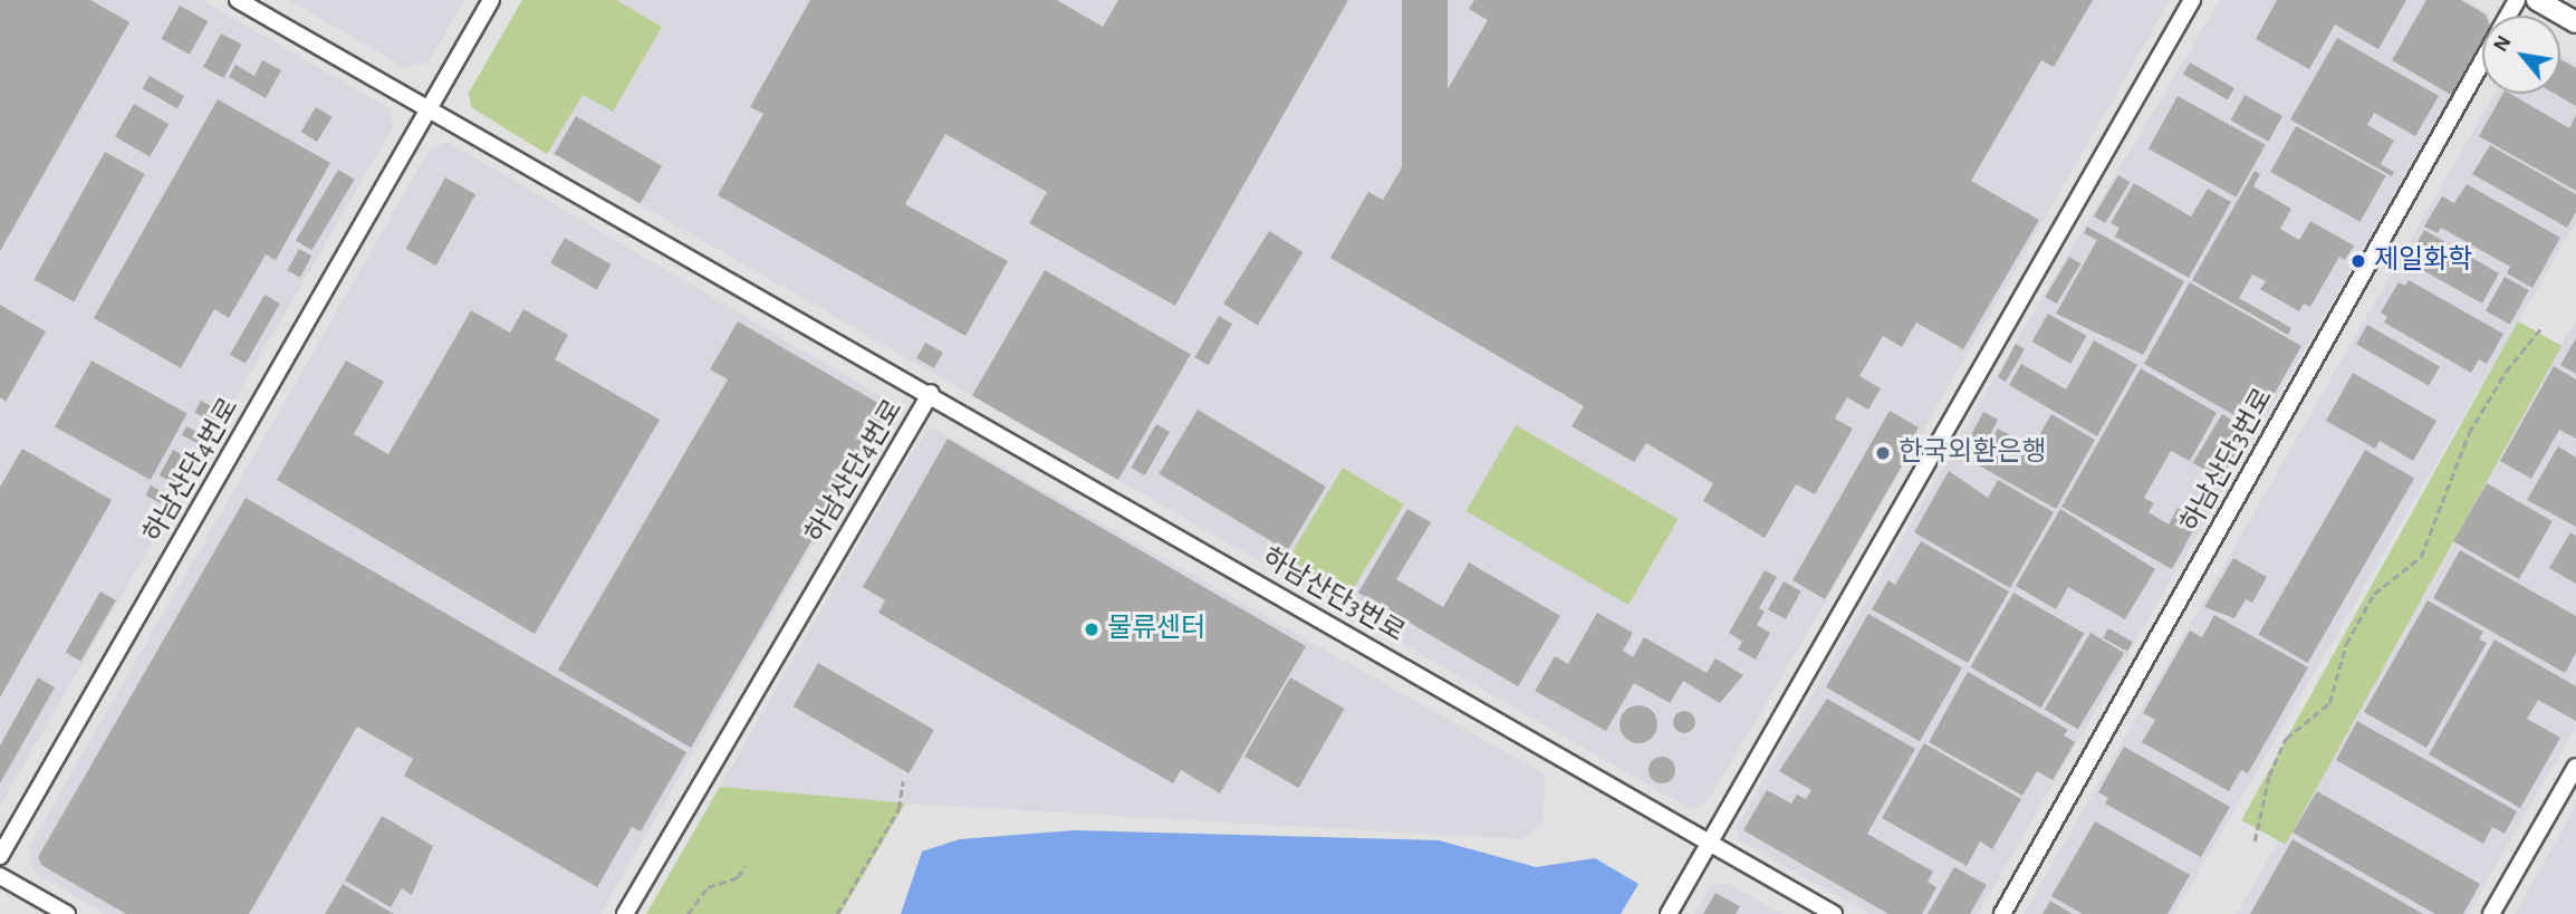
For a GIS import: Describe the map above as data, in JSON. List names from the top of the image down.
{
  "streets": {
    "street": ["하남산단3번로", "하남산단4번로"]
  },
  "crossings": [
    ["하남산단3번로", "하남산단4번로"]
  ],
  "places": ["제일화학", "한국외환은행", "물류센터"],
  "north": "top left"
}
